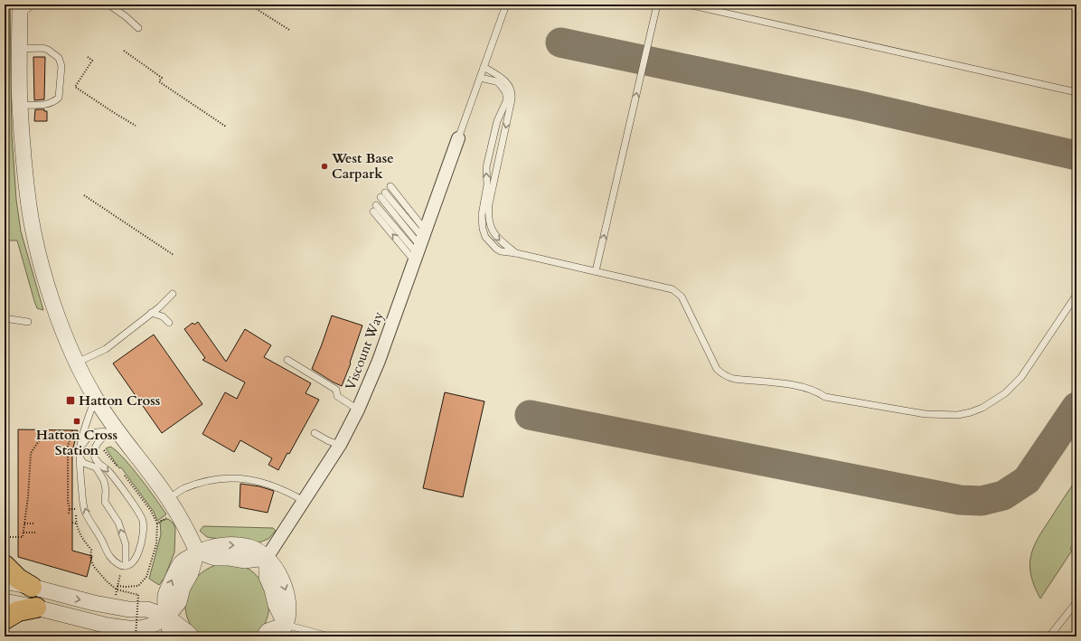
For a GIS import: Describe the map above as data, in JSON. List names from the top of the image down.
{
  "streets": {
    "street": ["Viscount Way"]
  },
  "places": {
    "other": ["West Base Carpark"],
    "transit": ["Hatton Cross", "Hatton Cross Station"]
  }
}
